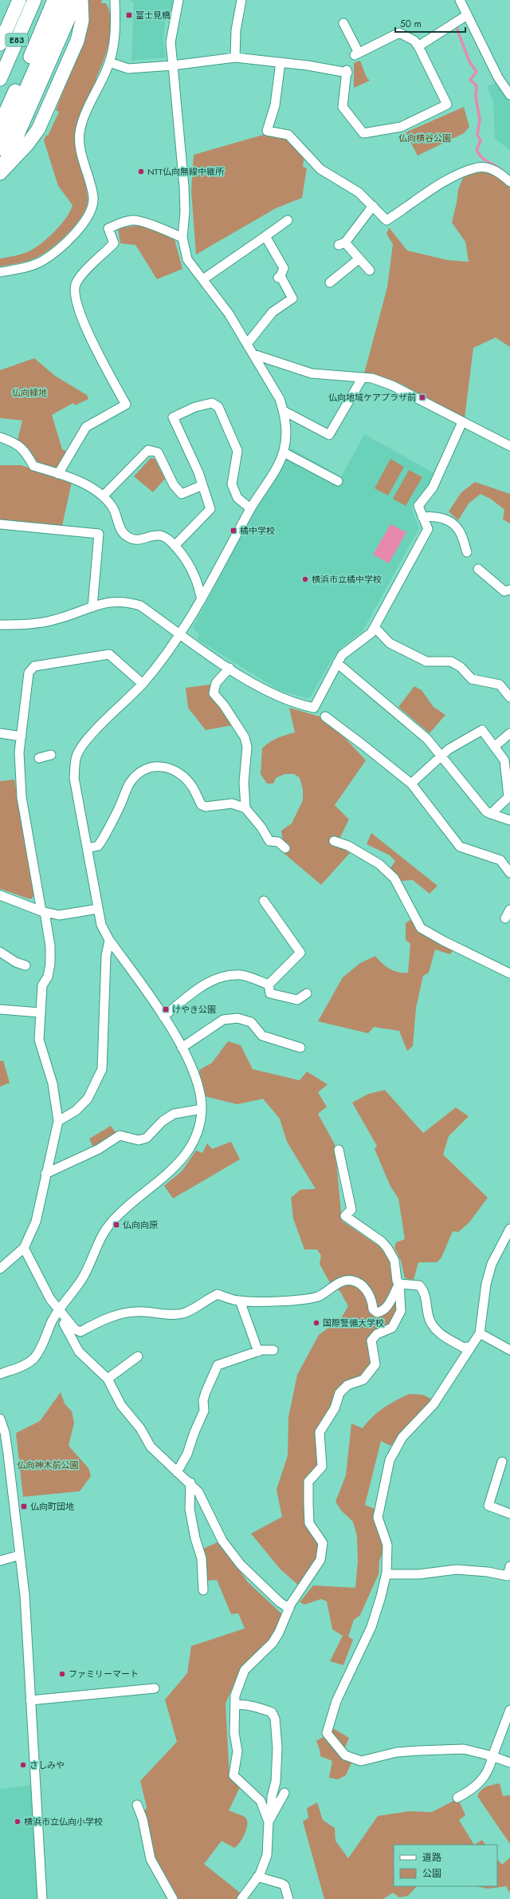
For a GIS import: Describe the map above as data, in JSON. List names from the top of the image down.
{
  "streets": {
    "highway": ["E83"]
  },
  "parks": ["仏向横谷公園", "仏向緑地", "仏向神木前公園"],
  "places": {
    "transit": [
      "富士見橋",
      "仏向地域ケアプラザ前",
      "橘中学校",
      "けやき公園",
      "仏向向原",
      "仏向町団地"
    ],
    "other": [
      "NTT仏向無線中継所",
      "横浜市立橘中学校",
      "国際警備大学校",
      "ファミリーマート",
      "さしみや",
      "横浜市立仏向小学校"
    ]
  },
  "legend": ["道路", "公園"],
  "scale_bar": "50 m"
}
